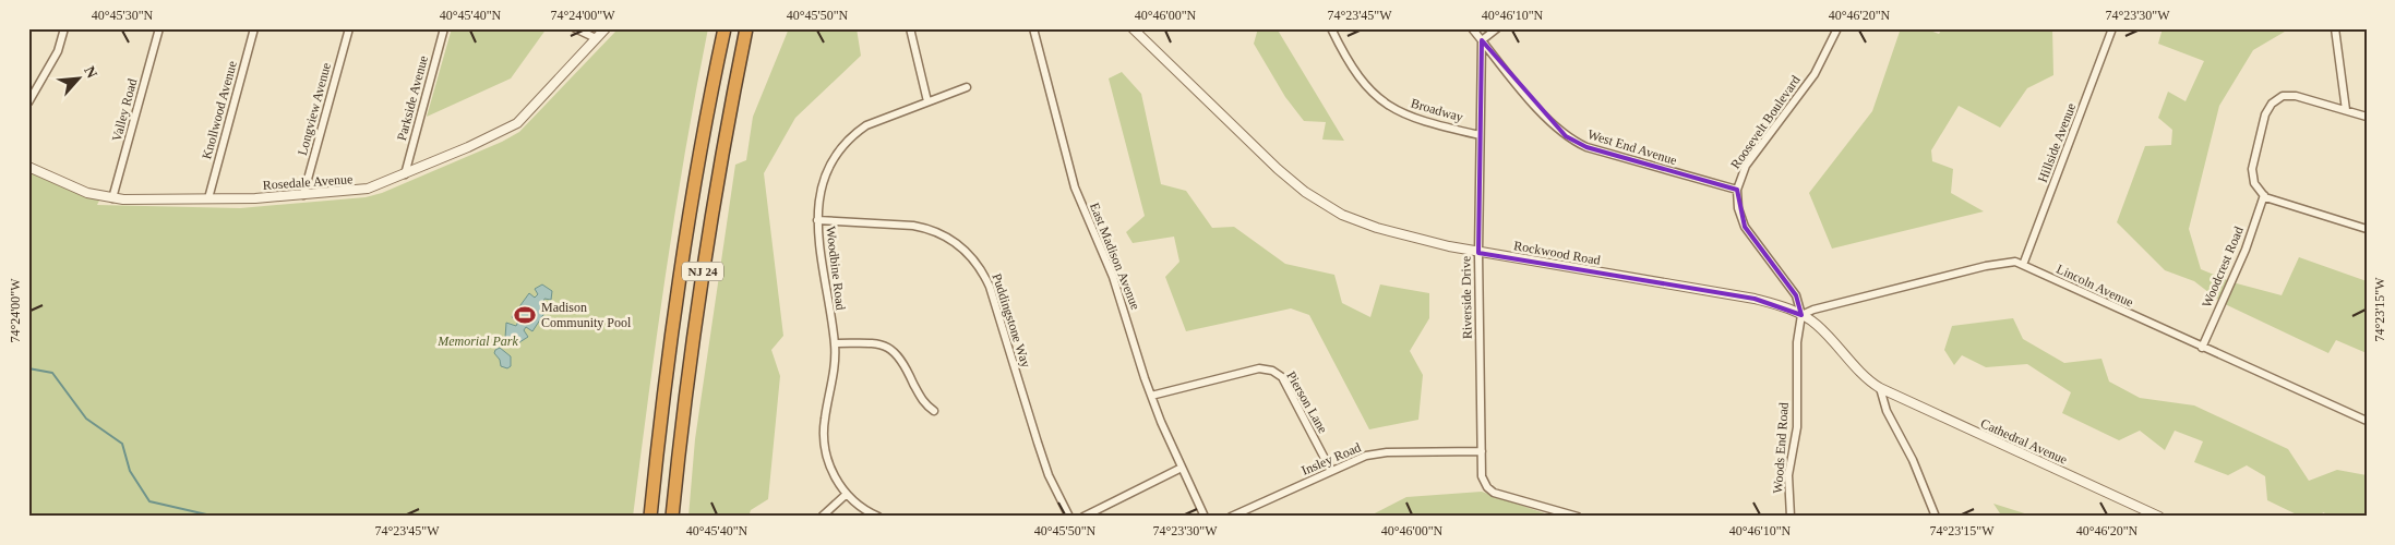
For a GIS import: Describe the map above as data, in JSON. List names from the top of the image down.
{
  "streets": {
    "highway": ["NJ 24"],
    "street": [
      "Parkside Avenue",
      "Longview Avenue",
      "Valley Road",
      "Knollwood Avenue",
      "Broadway",
      "Roosevelt Boulevard",
      "Hillside Avenue",
      "West End Avenue",
      "Rosedale Avenue",
      "Rockwood Road",
      "East Madison Avenue",
      "Woodcrest Road",
      "Woodbine Road",
      "Lincoln Avenue",
      "Riverside Drive",
      "Puddingstone Way",
      "Pierson Lane",
      "Cathedral Avenue",
      "Woods End Road",
      "Insley Road"
    ]
  },
  "crossings": [
    ["Parkside Avenue", "Rosedale Avenue"],
    ["Longview Avenue", "Rosedale Avenue"],
    ["Valley Road", "Rosedale Avenue"],
    ["Knollwood Avenue", "Rosedale Avenue"],
    ["Broadway", "Riverside Drive"],
    ["Roosevelt Boulevard", "West End Avenue"],
    ["Roosevelt Boulevard", "Rockwood Road"],
    ["Roosevelt Boulevard", "Lincoln Avenue"],
    ["Roosevelt Boulevard", "Woods End Road"],
    ["Hillside Avenue", "Lincoln Avenue"],
    ["West End Avenue", "Riverside Drive"],
    ["Rockwood Road", "Lincoln Avenue"],
    ["Rockwood Road", "Riverside Drive"],
    ["Rockwood Road", "Cathedral Avenue"],
    ["Rockwood Road", "Woods End Road"],
    ["East Madison Avenue", "Pierson Lane"],
    ["Woodcrest Road", "Lincoln Avenue"],
    ["Woodbine Road", "Puddingstone Way"],
    ["Lincoln Avenue", "Woods End Road"],
    ["Riverside Drive", "Insley Road"],
    ["Pierson Lane", "Insley Road"]
  ],
  "parks": ["Memorial Park"],
  "places": {
    "sports": ["Madison Community Pool"]
  },
  "north": "top right",
  "coordinates": [
    "40°45'30\"N",
    "40°45'40\"N",
    "74°24'00\"W",
    "40°45'50\"N",
    "40°46'00\"N",
    "74°23'45\"W",
    "40°46'10\"N",
    "40°46'20\"N",
    "74°23'30\"W",
    "74°23'15\"W"
  ]
}
